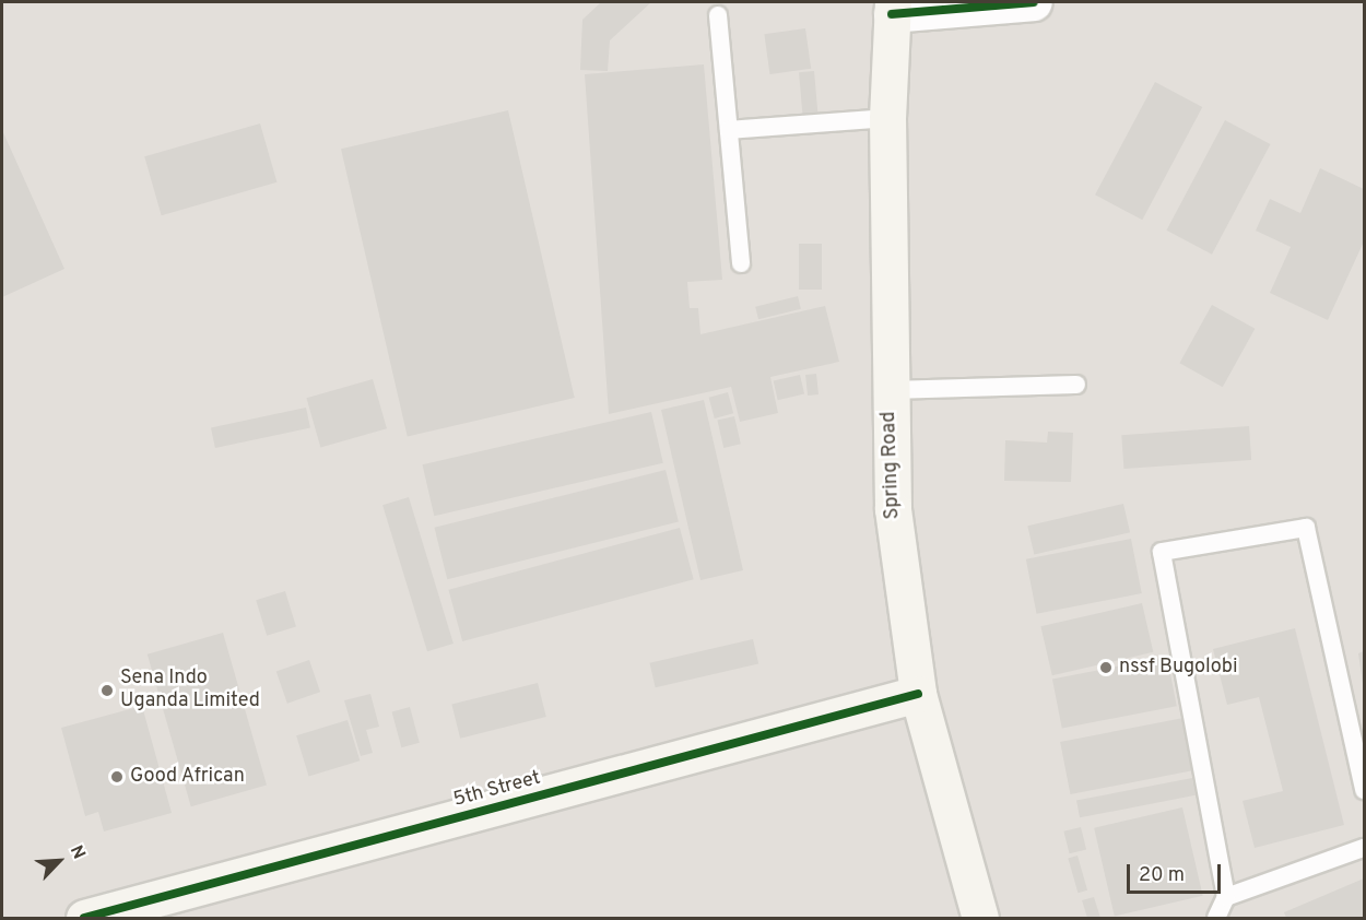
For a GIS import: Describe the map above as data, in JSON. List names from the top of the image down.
{
  "streets": {
    "main road": ["Spring Road", "5th Street"]
  },
  "crossings": [
    ["Spring Road", "5th Street"]
  ],
  "places": ["nssf Bugolobi", "Sena Indo Uganda Limited", "Good African"],
  "scale_bar": "20 m",
  "north": "top right"
}
